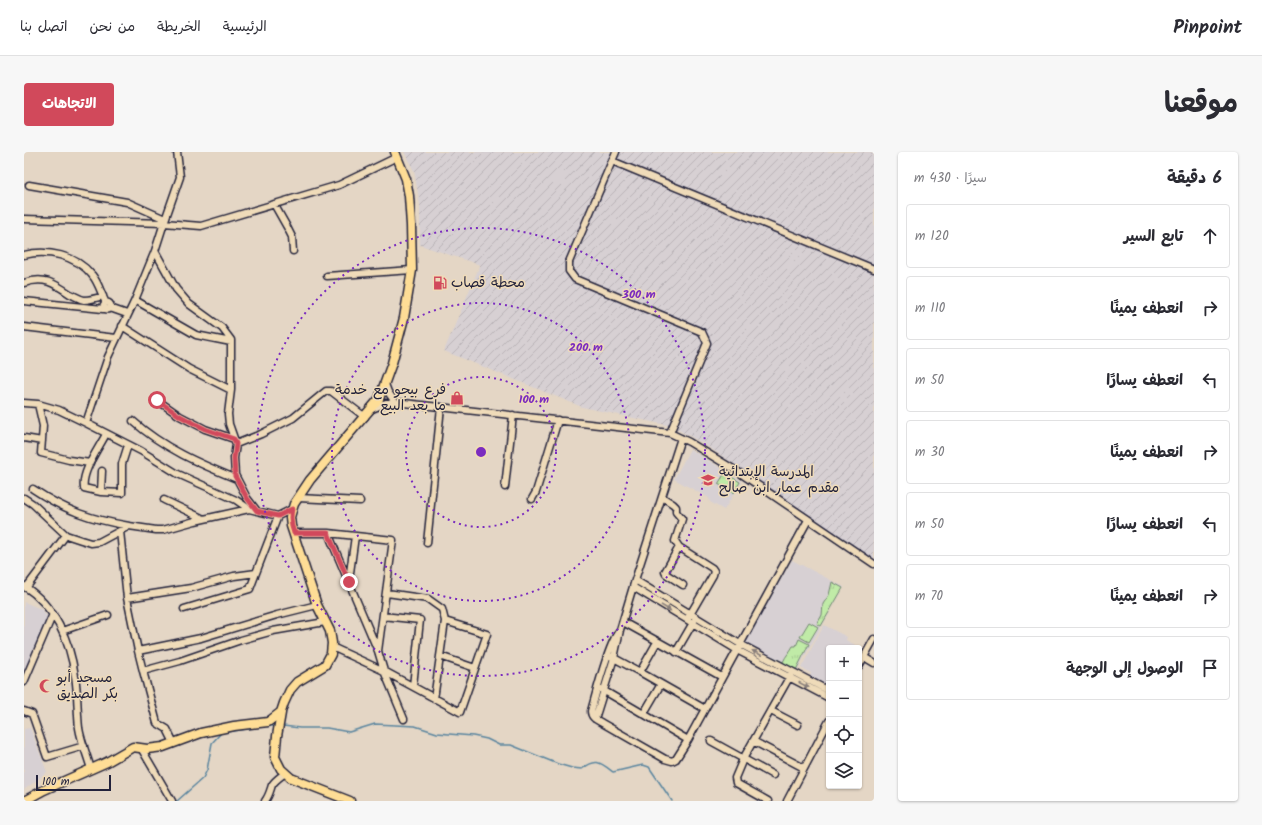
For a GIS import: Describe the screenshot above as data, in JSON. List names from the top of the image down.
{
  "places": {
    "fuel station": ["محطة قصاب"],
    "shop": ["فرع بيجو مع خدمة ما بعد البيع"],
    "school or university": ["المدرسة الإبتدائية مقدم عمار ابن صالح"],
    "mosque": ["مسجد أبو بكر الصديق"]
  },
  "scale_bar": "100 m",
  "page": {
    "header": "Pinpoint",
    "nav": [
      "الرئيسية",
      "الخريطة",
      "من نحن",
      "اتصل بنا"
    ],
    "title": "موقعنا",
    "buttons": "الاتجاهات",
    "heading": ["6 دقيقة", "سيرًا · 430 m"],
    "list": [
      ["تابع السير", "120 m"],
      ["انعطف يمينًا", "110 m"],
      ["انعطف يسارًا", "50 m"],
      ["انعطف يمينًا", "30 m"],
      ["انعطف يسارًا", "50 m"],
      ["انعطف يمينًا", "70 m"],
      "الوصول إلى الوجهة"
    ],
    "map_buttons": ["+", "−"],
    "scale": "100 m"
  },
  "rings": ["300 m", "200 m", "100 m"]
}
